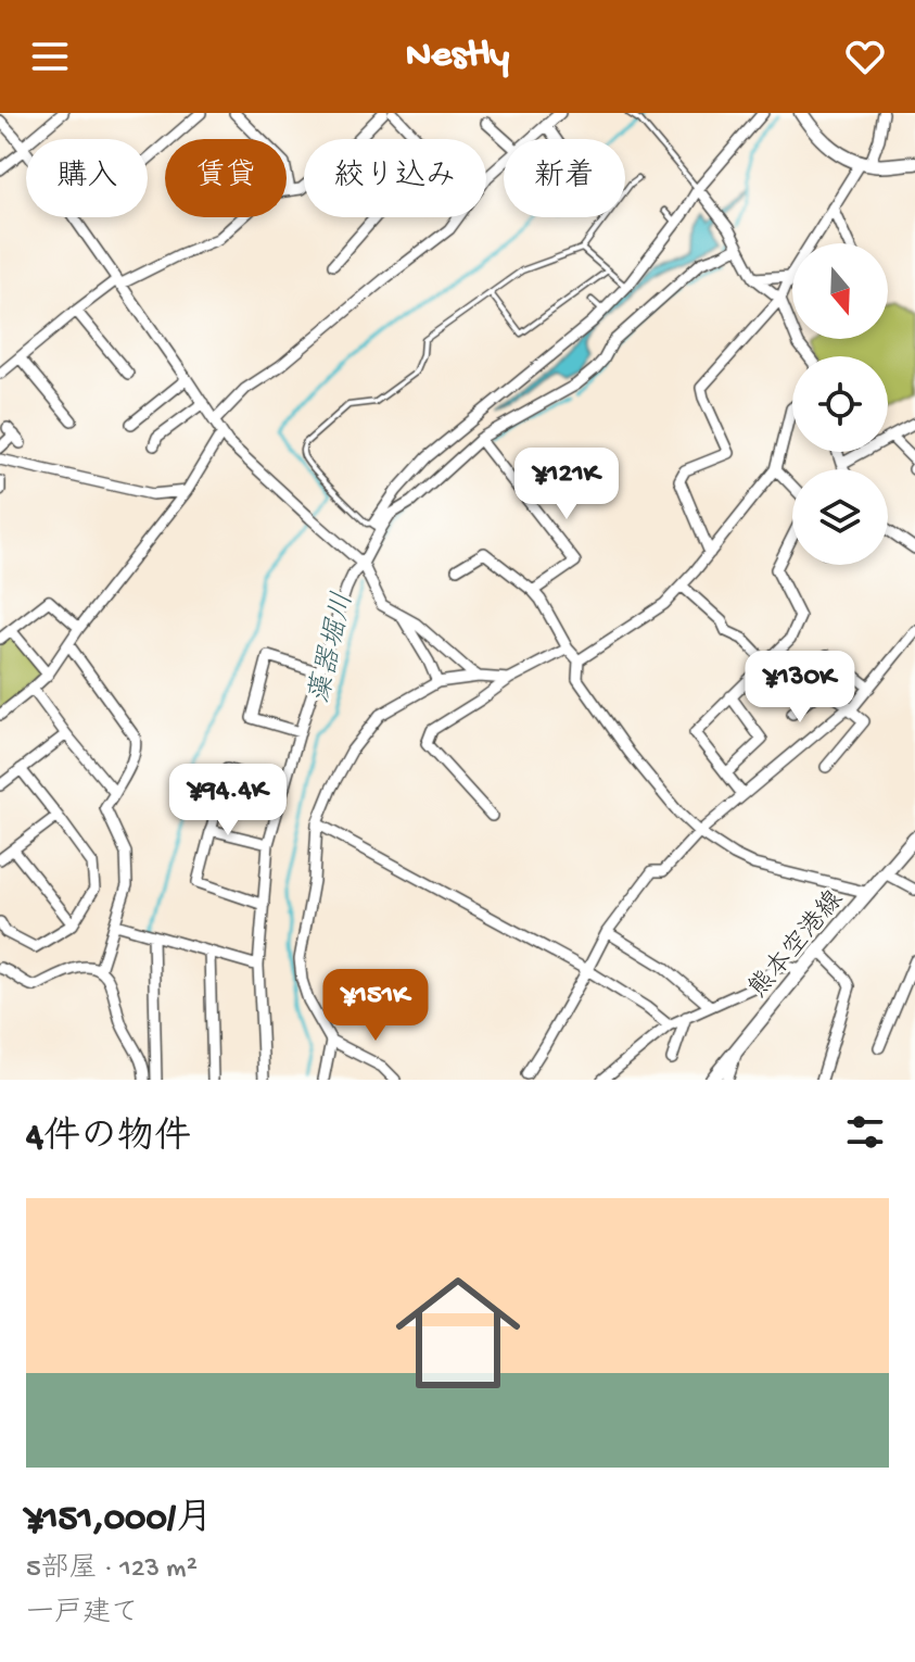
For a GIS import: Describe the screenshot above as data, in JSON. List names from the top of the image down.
{
  "streets": {
    "main road": ["熊本空港線"]
  },
  "water": ["藻器堀川"],
  "north": "bottom",
  "page": {
    "header": "Nestly",
    "chip": [
      "購入",
      "賃貸",
      "絞り込み",
      "新着"
    ],
    "price": [
      "¥121K",
      "¥130K",
      "¥94.4K",
      "¥151K"
    ],
    "heading": "4件の物件",
    "list": [
      {
        "name": "¥151,000/月",
        "note": "5部屋 · 123 m² · 一戸建て"
      }
    ]
  }
}
